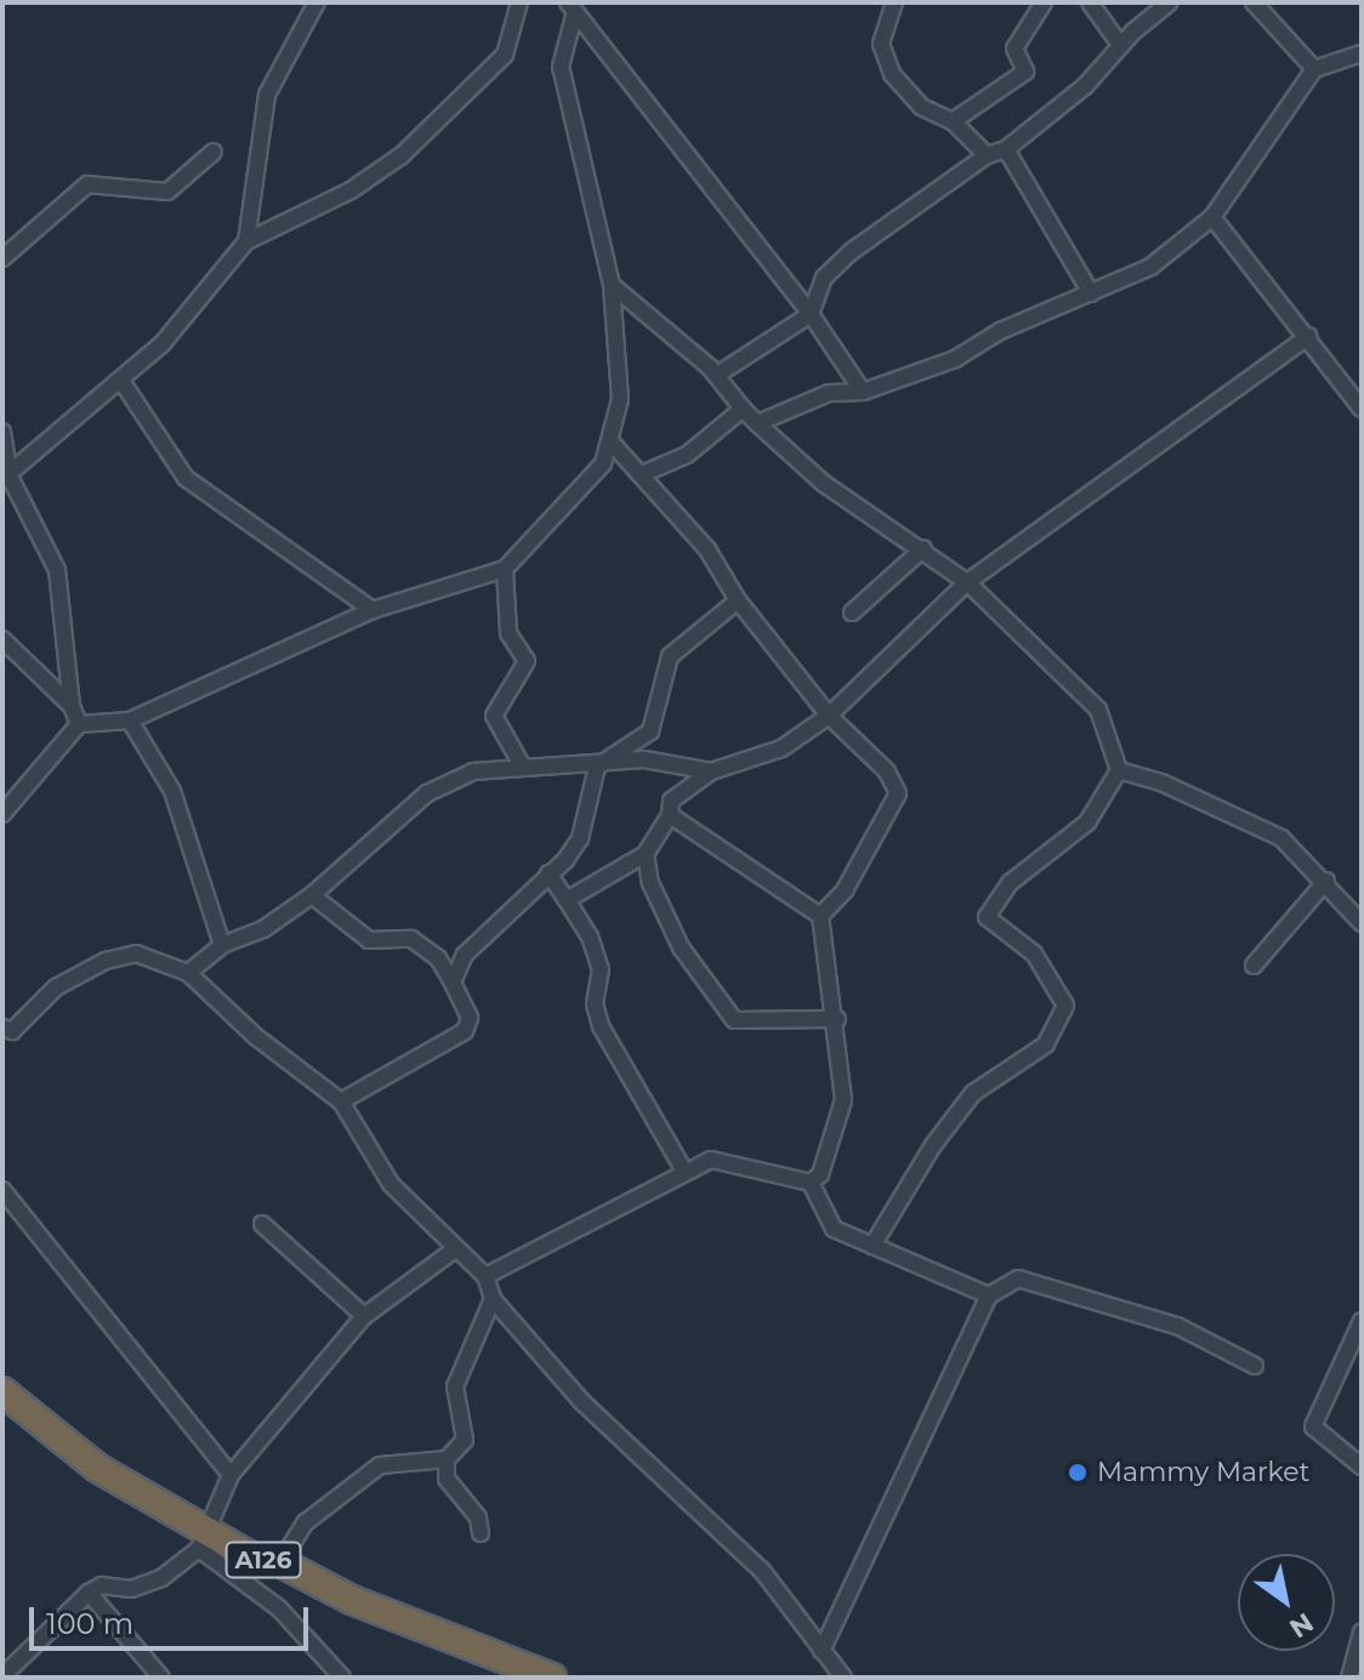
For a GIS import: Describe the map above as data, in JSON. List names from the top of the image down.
{
  "streets": {
    "highway": ["A126"]
  },
  "places": ["Mammy Market"],
  "scale_bar": "100 m",
  "north": "bottom right"
}
